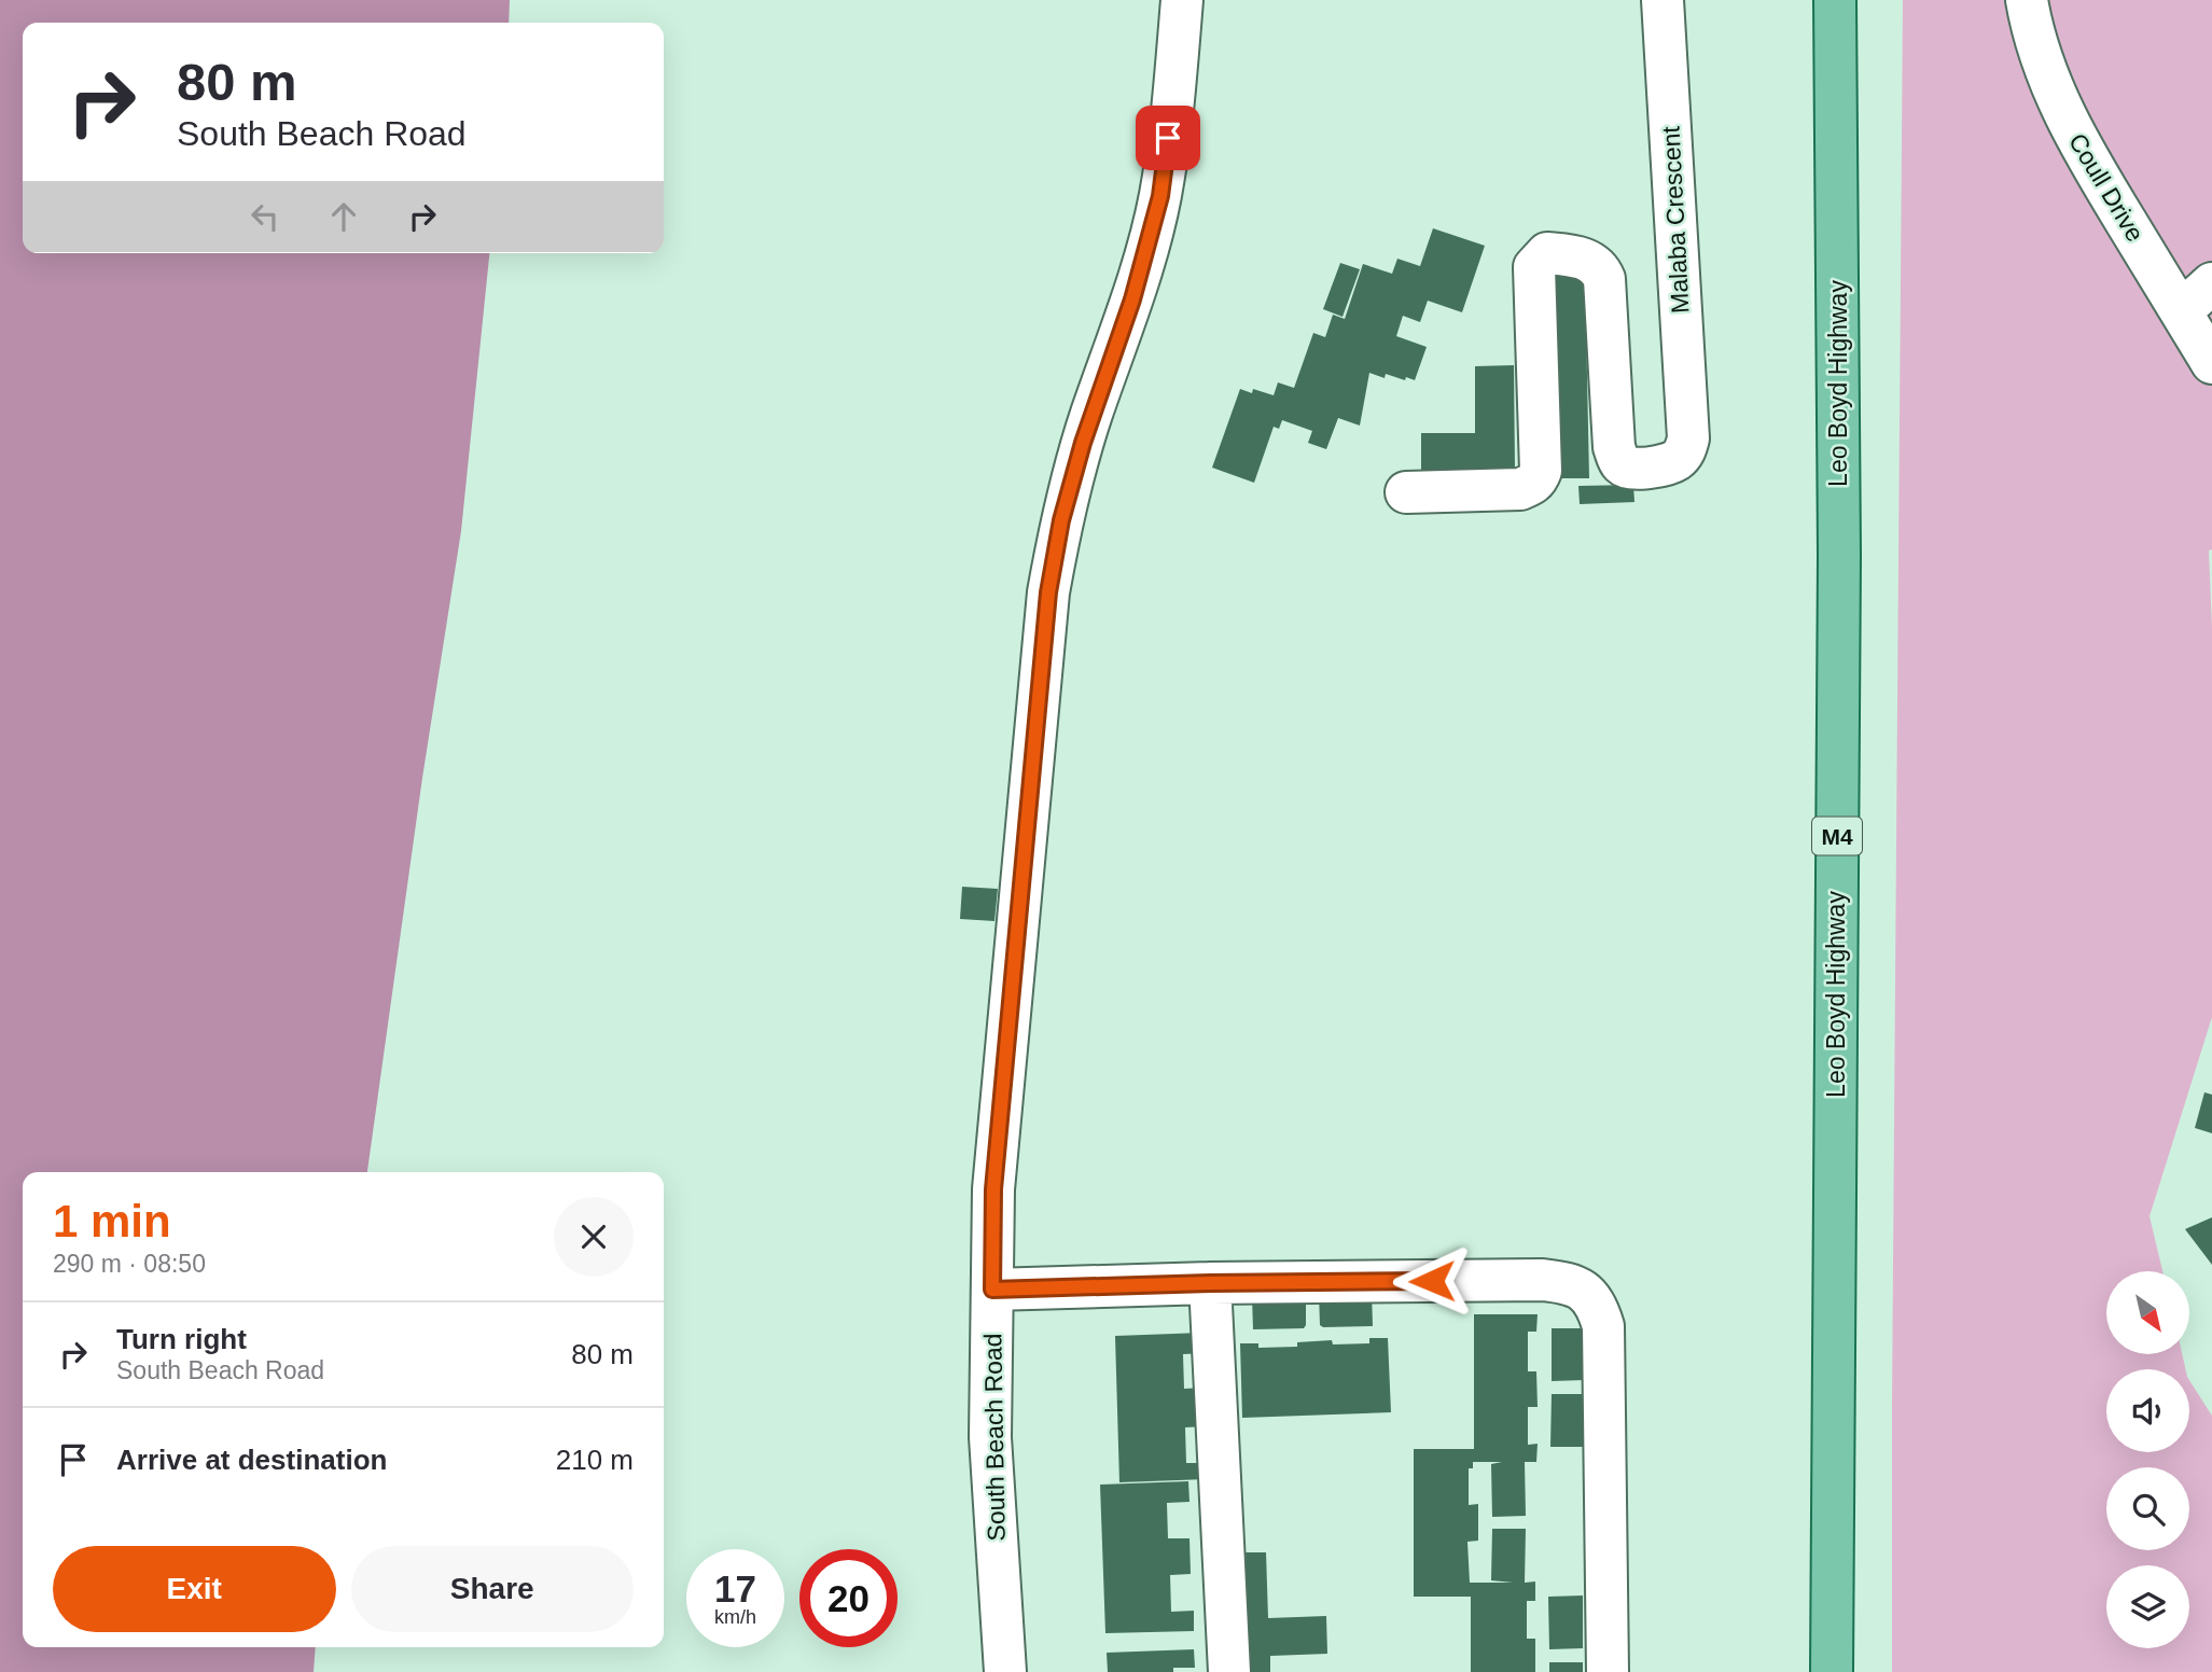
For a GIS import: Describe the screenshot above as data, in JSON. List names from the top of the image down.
{
  "streets": {
    "main road": ["Leo Boyd Highway", "M4"],
    "street": ["Coull Drive", "Malaba Crescent", "South Beach Road"]
  },
  "north": "bottom right",
  "page": {
    "turn": ["80 m", "South Beach Road"],
    "heading": ["1 min", "290 m · 08:50"],
    "list": [
      {
        "name": "Turn right",
        "note": "South Beach Road",
        "value": "80 m"
      },
      {
        "name": "Arrive at destination",
        "value": "210 m"
      }
    ],
    "buttons": ["Exit", "Share"],
    "speed": "17 km/h",
    "limit": "20"
  }
}
